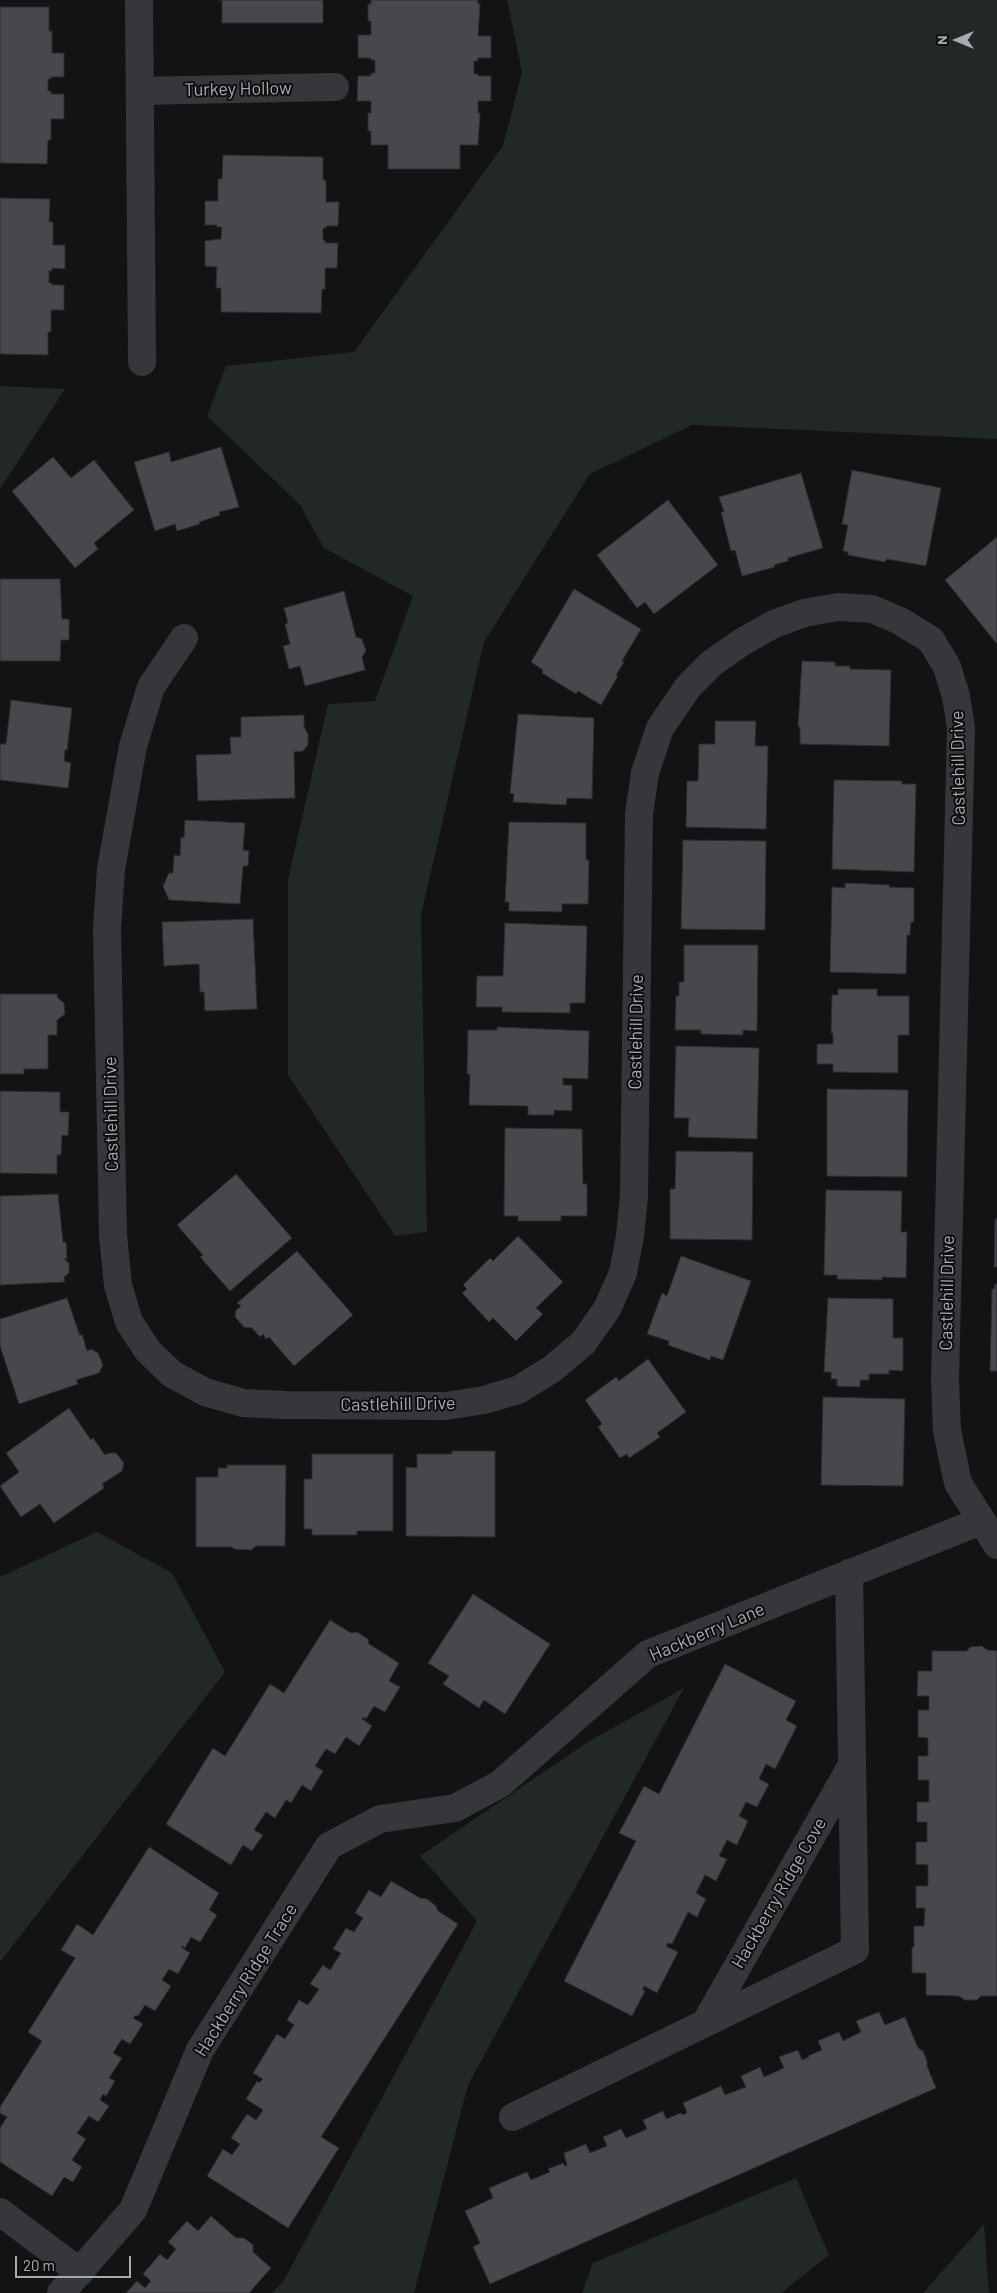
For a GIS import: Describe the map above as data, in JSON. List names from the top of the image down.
{
  "streets": {
    "street": [
      "Turkey Hollow",
      "Castlehill Drive",
      "Hackberry Lane",
      "Hackberry Ridge Cove",
      "Hackberry Ridge Trace"
    ]
  },
  "crossings": [
    ["Castlehill Drive", "Hackberry Lane"],
    ["Hackberry Lane", "Hackberry Ridge Cove"],
    ["Hackberry Lane", "Hackberry Ridge Trace"]
  ],
  "scale_bar": "20 m",
  "north": "left"
}
